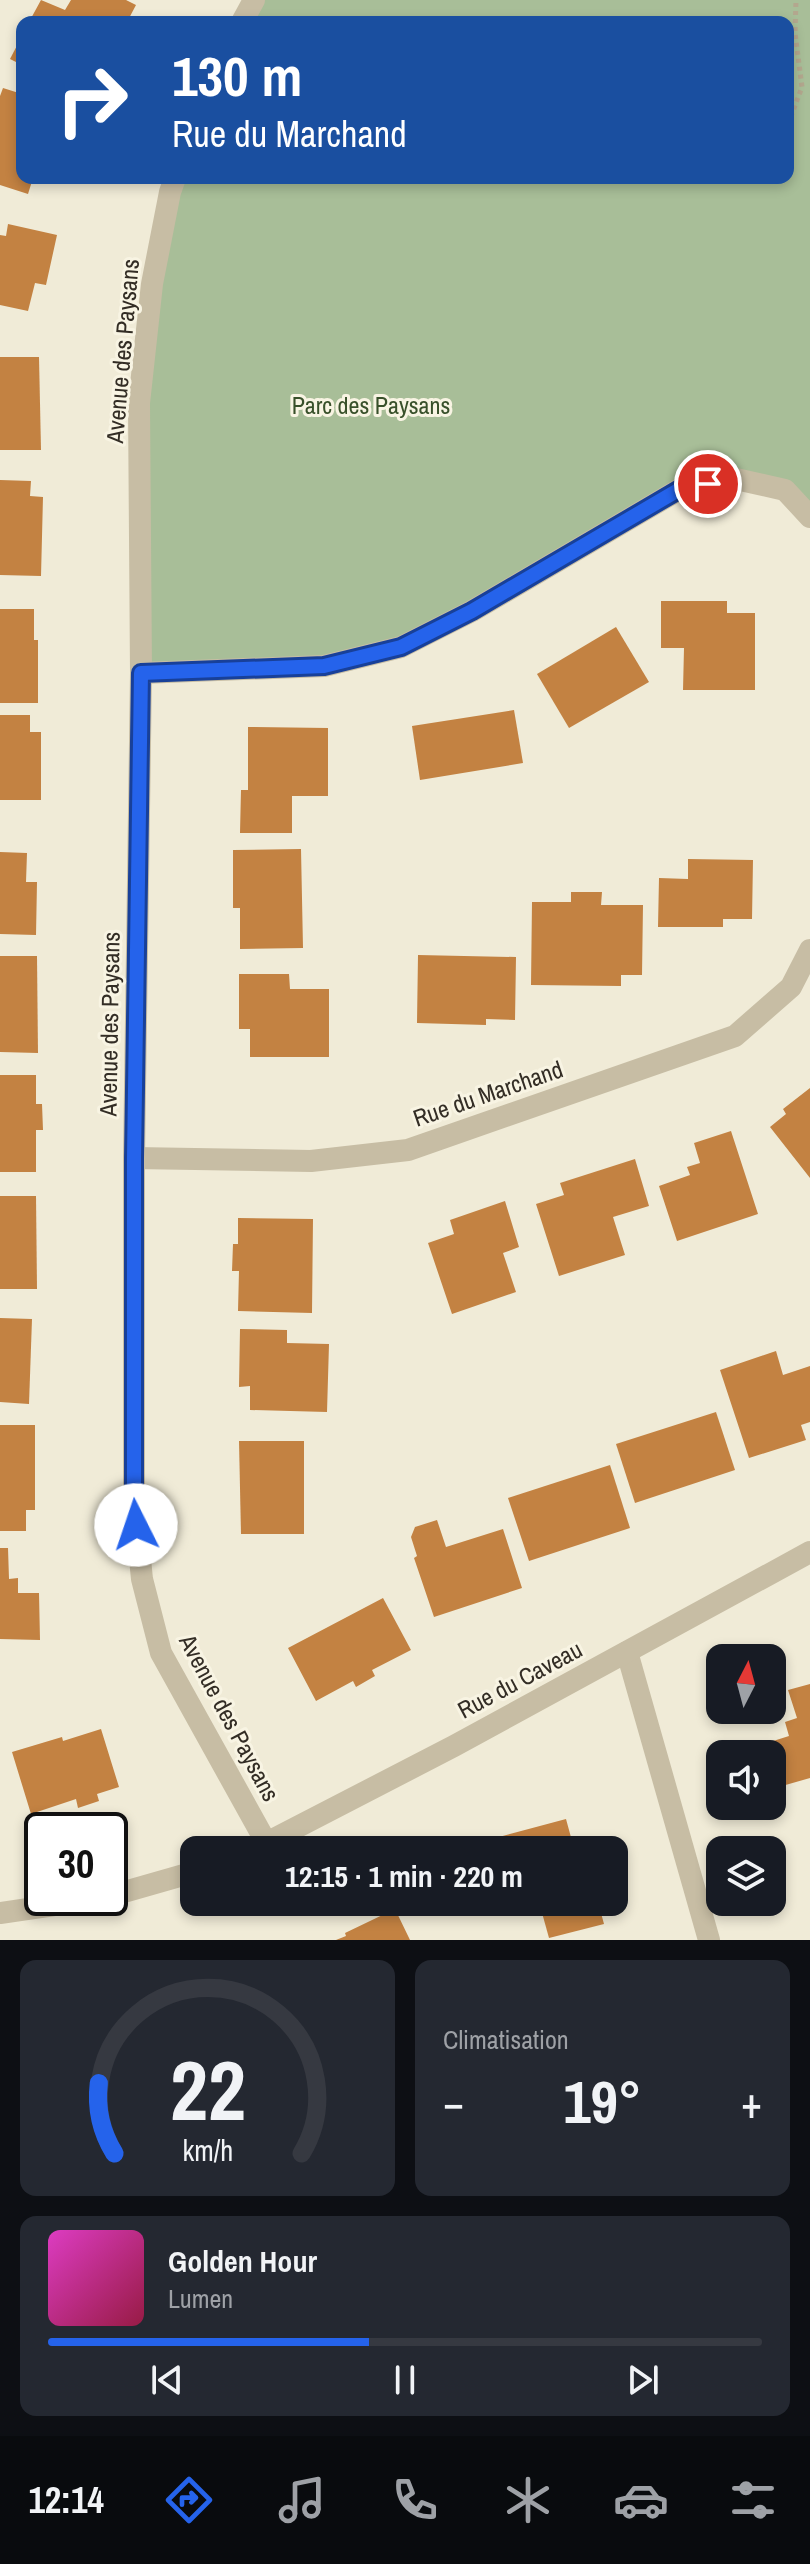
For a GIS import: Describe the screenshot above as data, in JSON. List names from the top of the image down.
{
  "streets": {
    "street": ["Avenue des Paysans", "Rue du Marchand", "Rue du Caveau"]
  },
  "crossings": [
    ["Avenue des Paysans", "Rue du Marchand"]
  ],
  "parks": ["Parc des Paysans"],
  "north": "top",
  "page": {
    "turn": ["130 m", "Rue du Marchand"],
    "limit": "30",
    "trip": "12:15 · 1 min · 220 m",
    "tile": "Climatisation",
    "heat": ["−", "19°", "+"],
    "song": ["Golden Hour", "Lumen"],
    "tabs": "12:14",
    "gauge": ["22", "km/h"]
  }
}
